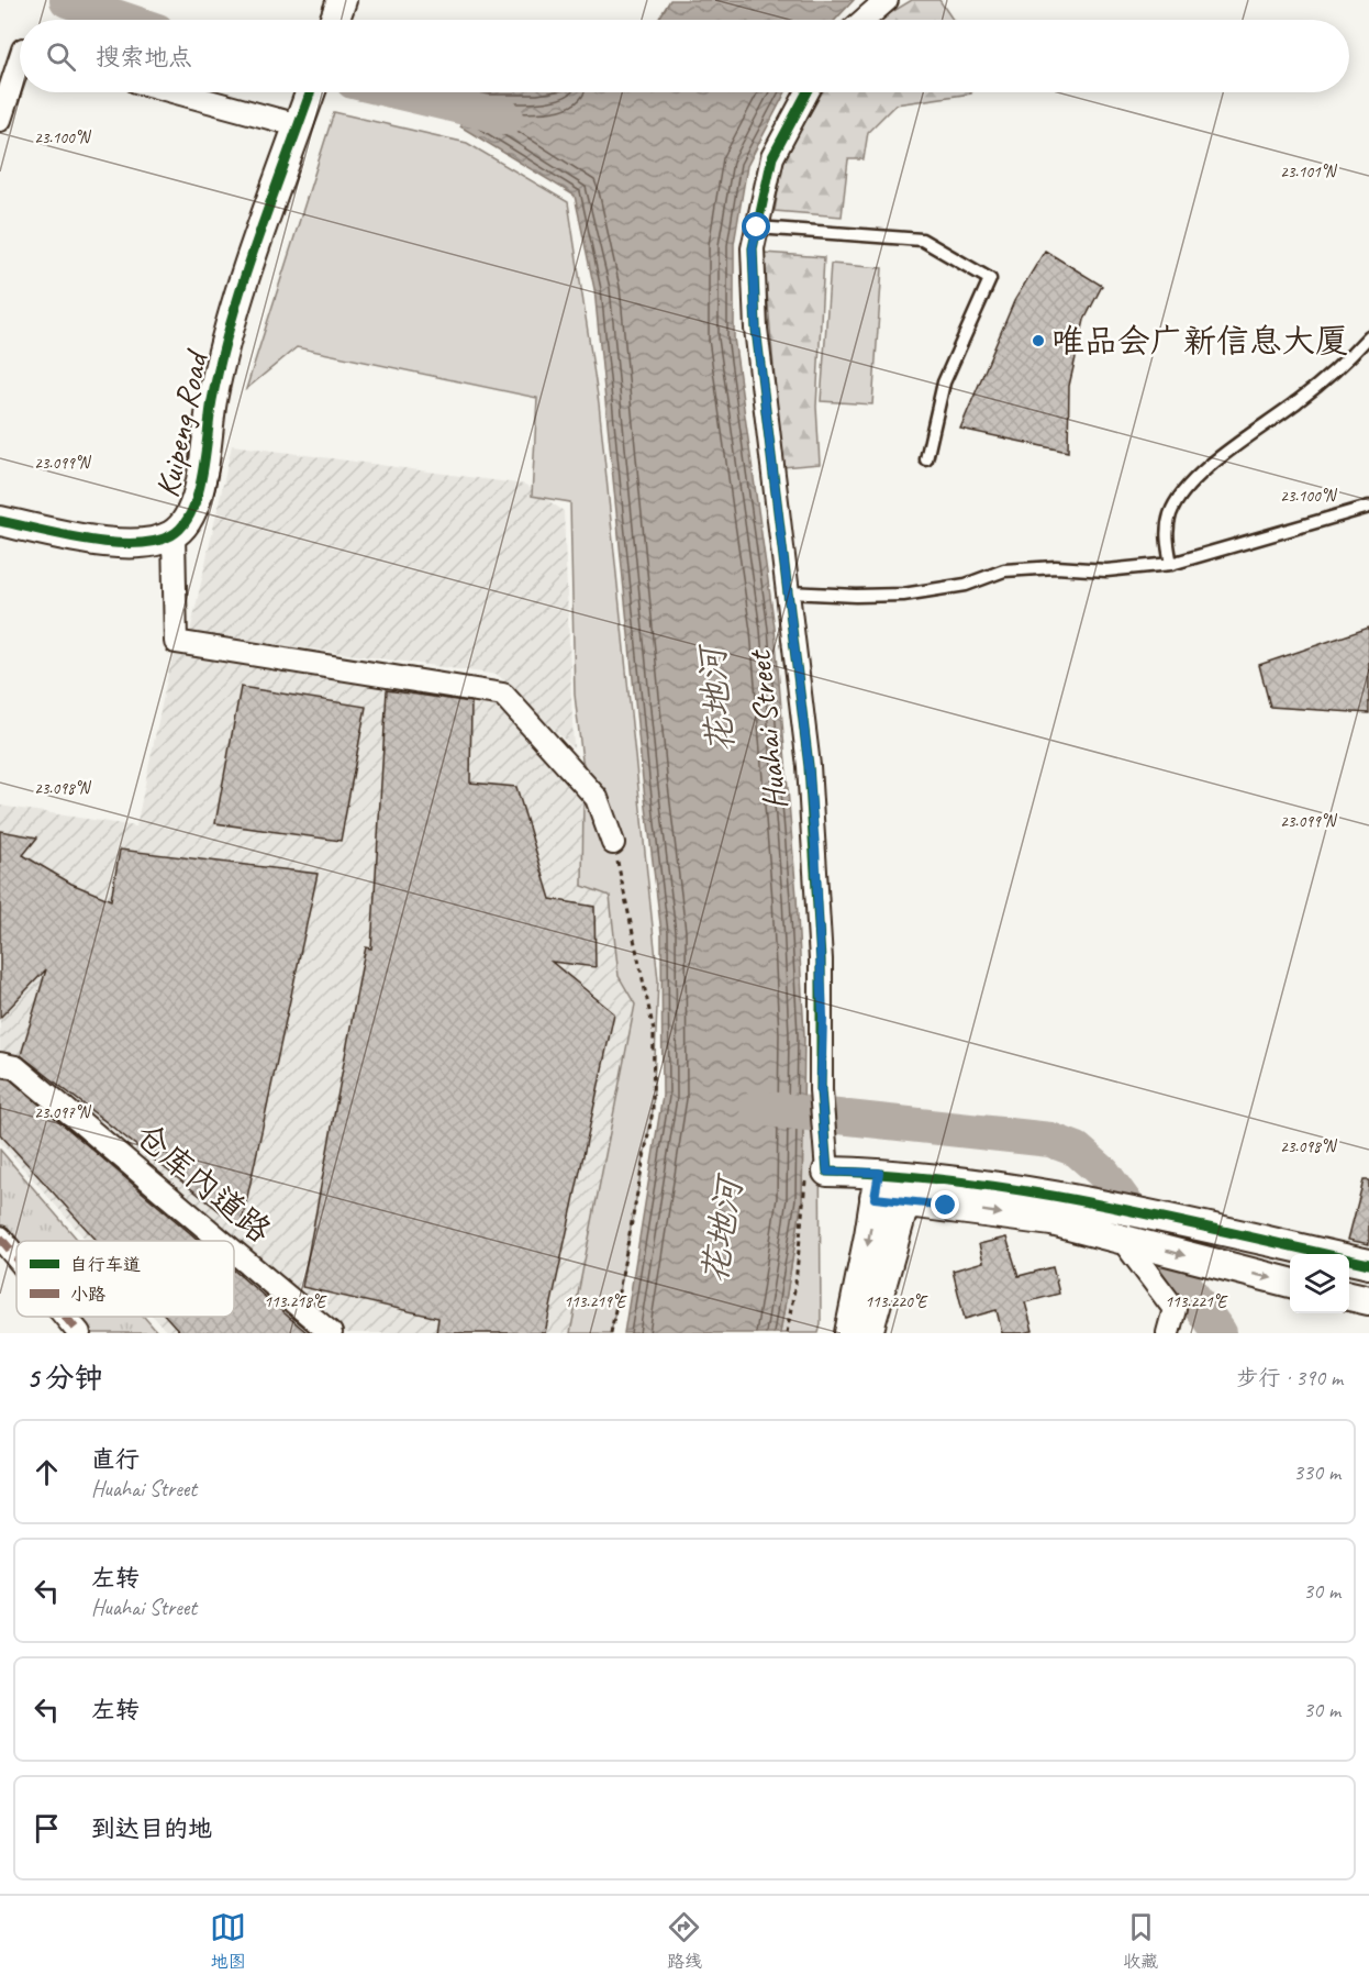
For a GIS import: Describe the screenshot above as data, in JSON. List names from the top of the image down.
{
  "streets": {
    "street": ["Kuipeng Road", "Huahai Street", "仓库内道路"]
  },
  "water": ["花地河"],
  "places": ["唯品会广新信息大厦"],
  "legend": ["自行车道", "小路"],
  "page": {
    "search": "搜索地点",
    "heading": ["5 分钟", "步行 · 390 m"],
    "list": [
      ["直行", "Huahai Street", "330 m"],
      ["左转", "Huahai Street", "30 m"],
      ["左转", "30 m"],
      "到达目的地"
    ],
    "nav": ["地图", "路线", "收藏"]
  },
  "coordinates": [
    "23.100°N",
    "23.101°N",
    "23.099°N",
    "23.098°N",
    "23.097°N",
    "113.218°E",
    "113.219°E",
    "113.220°E",
    "113.221°E"
  ]
}
